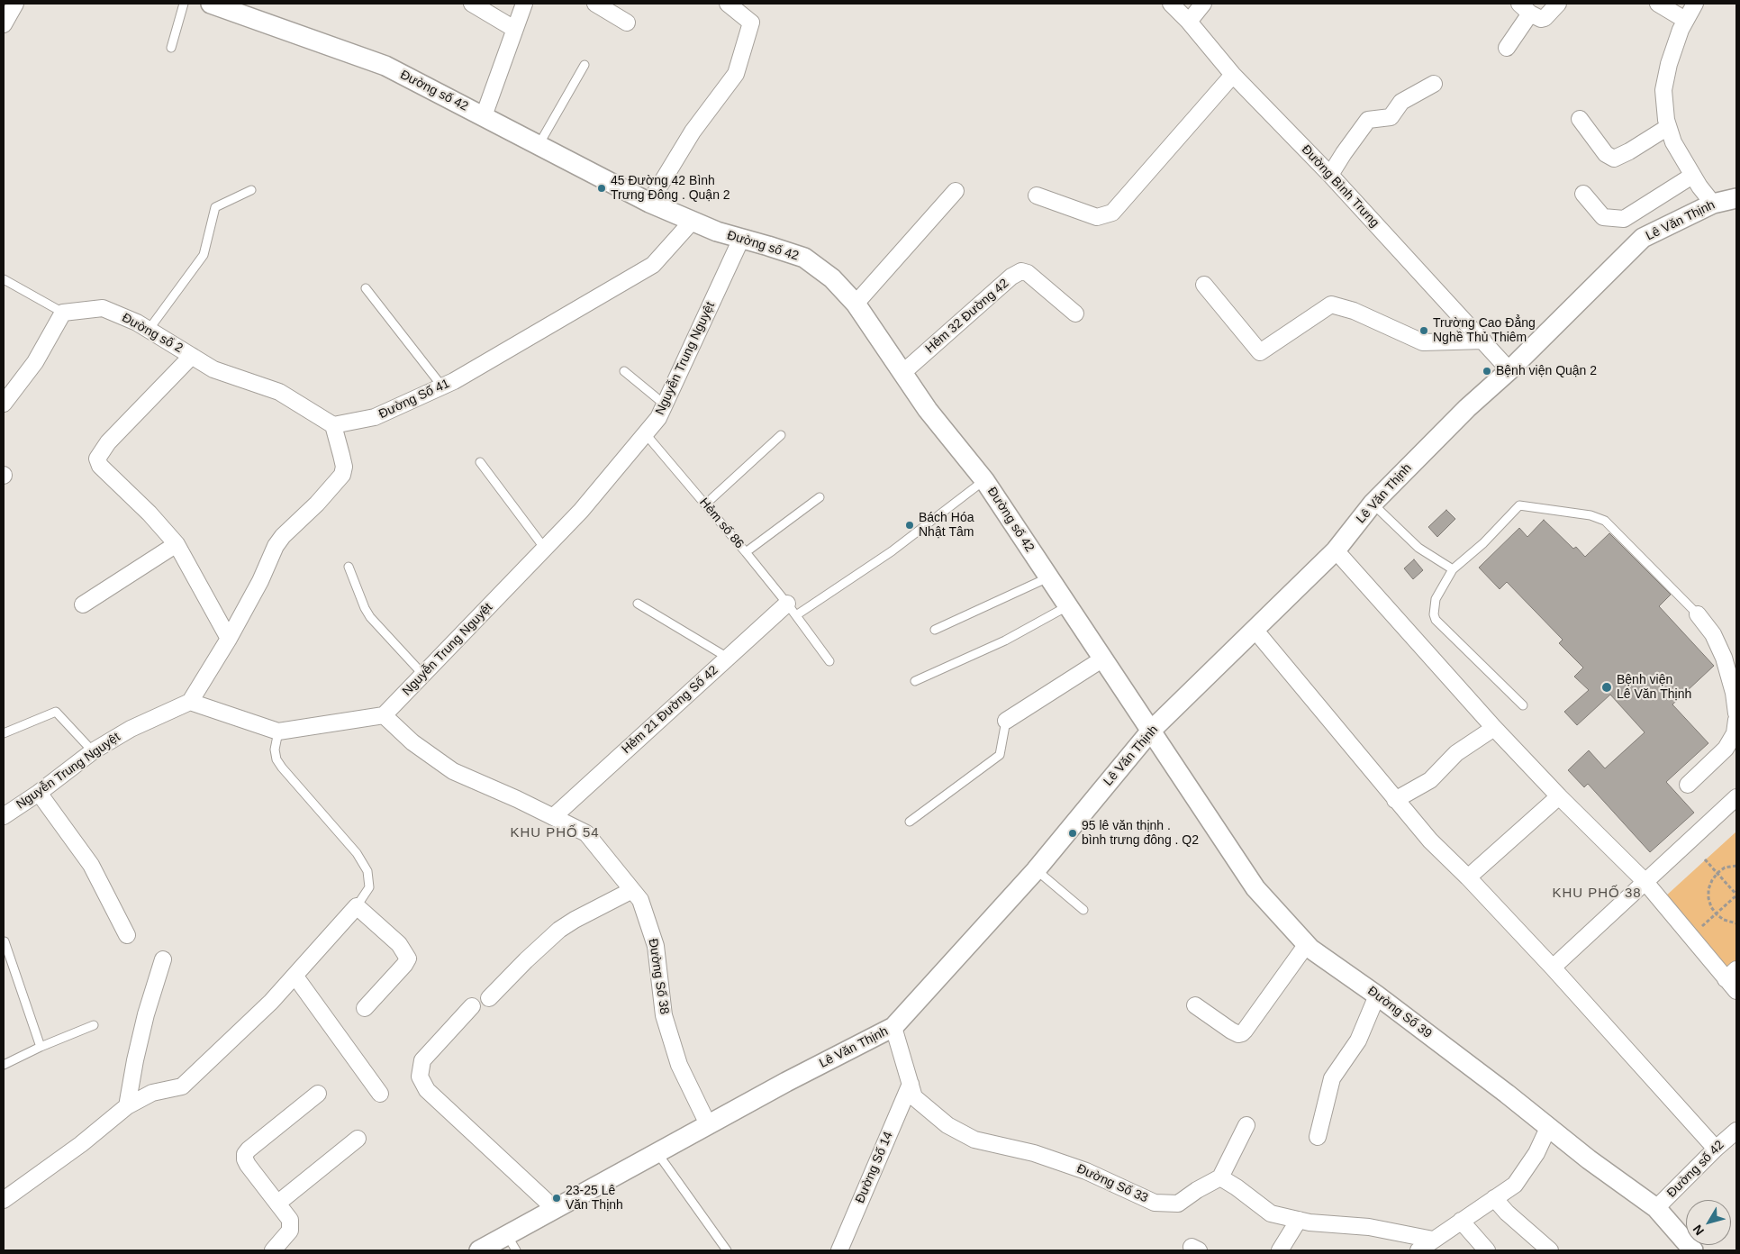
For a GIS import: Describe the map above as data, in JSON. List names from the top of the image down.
{
  "streets": {
    "street": [
      "Đường số 42",
      "Đường Bình Trưng",
      "Lê Văn Thịnh",
      "Hẻm 32 Đường 42",
      "Đường số 2",
      "Nguyễn Trung Nguyệt",
      "Đường Số 41",
      "Hẻm 21 Đường Số 42",
      "Đường Số 38",
      "Đường Số 39",
      "Đường Số 14",
      "Đường Số 33"
    ],
    "lane": ["Hẻm số 86"]
  },
  "crossings": [
    ["Đường số 42", "Lê Văn Thịnh"],
    ["Đường số 42", "Hẻm 32 Đường 42"],
    ["Đường số 42", "Nguyễn Trung Nguyệt"],
    ["Đường số 42", "Đường Số 41"],
    ["Đường số 42", "Hẻm 21 Đường Số 42"],
    ["Đường số 42", "Đường Số 39"],
    ["Đường Bình Trưng", "Lê Văn Thịnh"],
    ["Lê Văn Thịnh", "Đường Số 38"],
    ["Lê Văn Thịnh", "Đường Số 39"],
    ["Lê Văn Thịnh", "Đường Số 33"],
    ["Đường số 2", "Đường Số 41"],
    ["Nguyễn Trung Nguyệt", "Hẻm số 86"],
    ["Nguyễn Trung Nguyệt", "Đường Số 38"],
    ["Hẻm số 86", "Hẻm 21 Đường Số 42"],
    ["Hẻm 21 Đường Số 42", "Đường Số 38"],
    ["Đường Số 14", "Đường Số 33"]
  ],
  "districts": ["KHU PHỐ 54", "KHU PHỐ 38"],
  "places": [
    "45 Đường 42 Bình Trưng Đông . Quận 2",
    "Trường Cao Đẳng Nghề Thủ Thiêm",
    "Bệnh viện Quận 2",
    "Bách Hóa Nhật Tâm",
    "Bệnh viện Lê Văn Thịnh",
    "95 lê văn thịnh . bình trưng đông . Q2",
    "23-25 Lê Văn Thịnh"
  ],
  "north": "bottom left"
}
